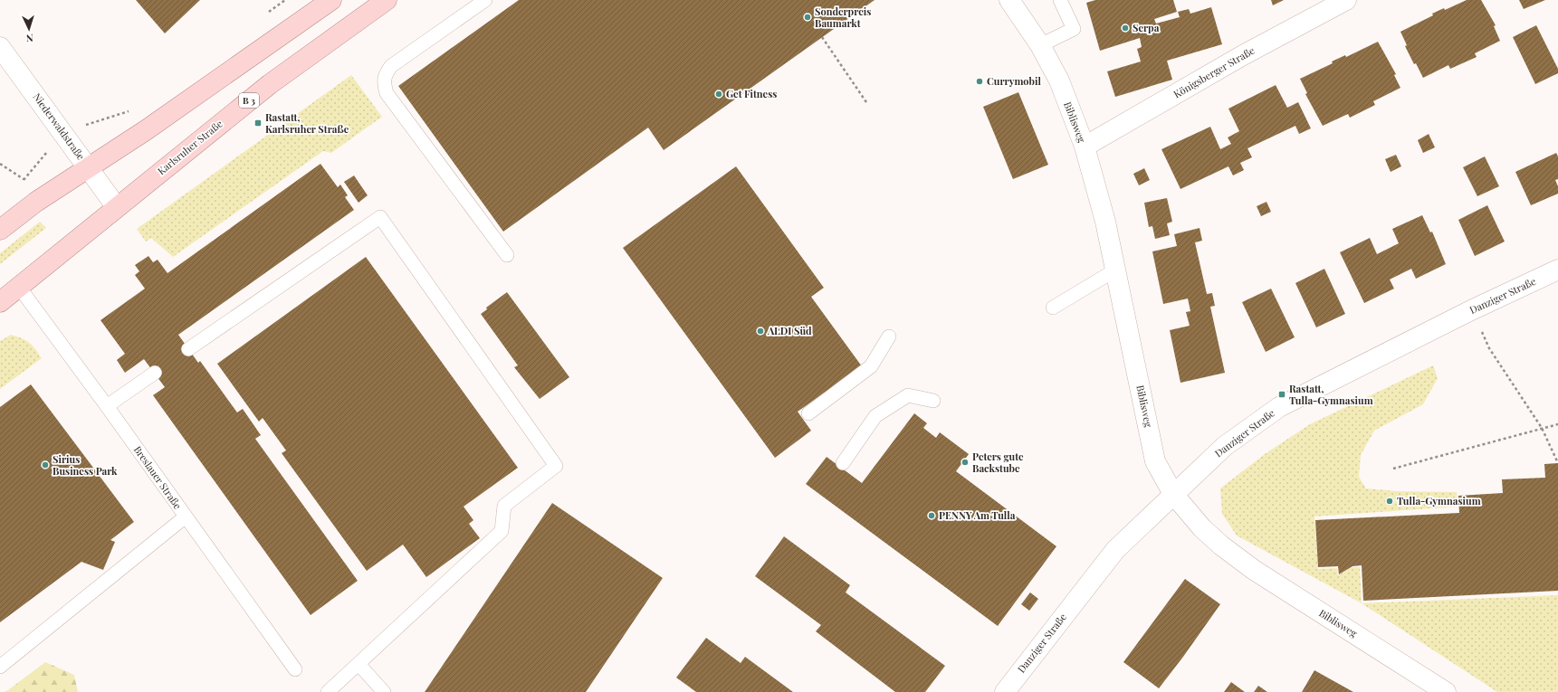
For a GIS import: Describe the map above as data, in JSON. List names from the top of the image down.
{
  "streets": {
    "main road": ["B 3", "Karlsruher Straße"],
    "street": [
      "Königsberger Straße",
      "Biblisweg",
      "Niederwaldstraße",
      "Danziger Straße"
    ],
    "lane": ["Breslauer Straße"]
  },
  "crossings": [
    ["Königsberger Straße", "Biblisweg"],
    ["Biblisweg", "Danziger Straße"],
    ["Niederwaldstraße", "Karlsruher Straße"],
    ["Karlsruher Straße", "Breslauer Straße"]
  ],
  "places": {
    "other": [
      "Sonderpreis Baumarkt",
      "Serpa",
      "Currymobil",
      "Get Fitness",
      "ALDI Süd",
      "Peters gute Backstube",
      "Sirius Business Park",
      "Tulla-Gymnasium",
      "PENNY Am Tulla"
    ],
    "transit": ["Rastatt, Karlsruher Straße", "Rastatt, Tulla-Gymnasium"]
  },
  "north": "bottom"
}
